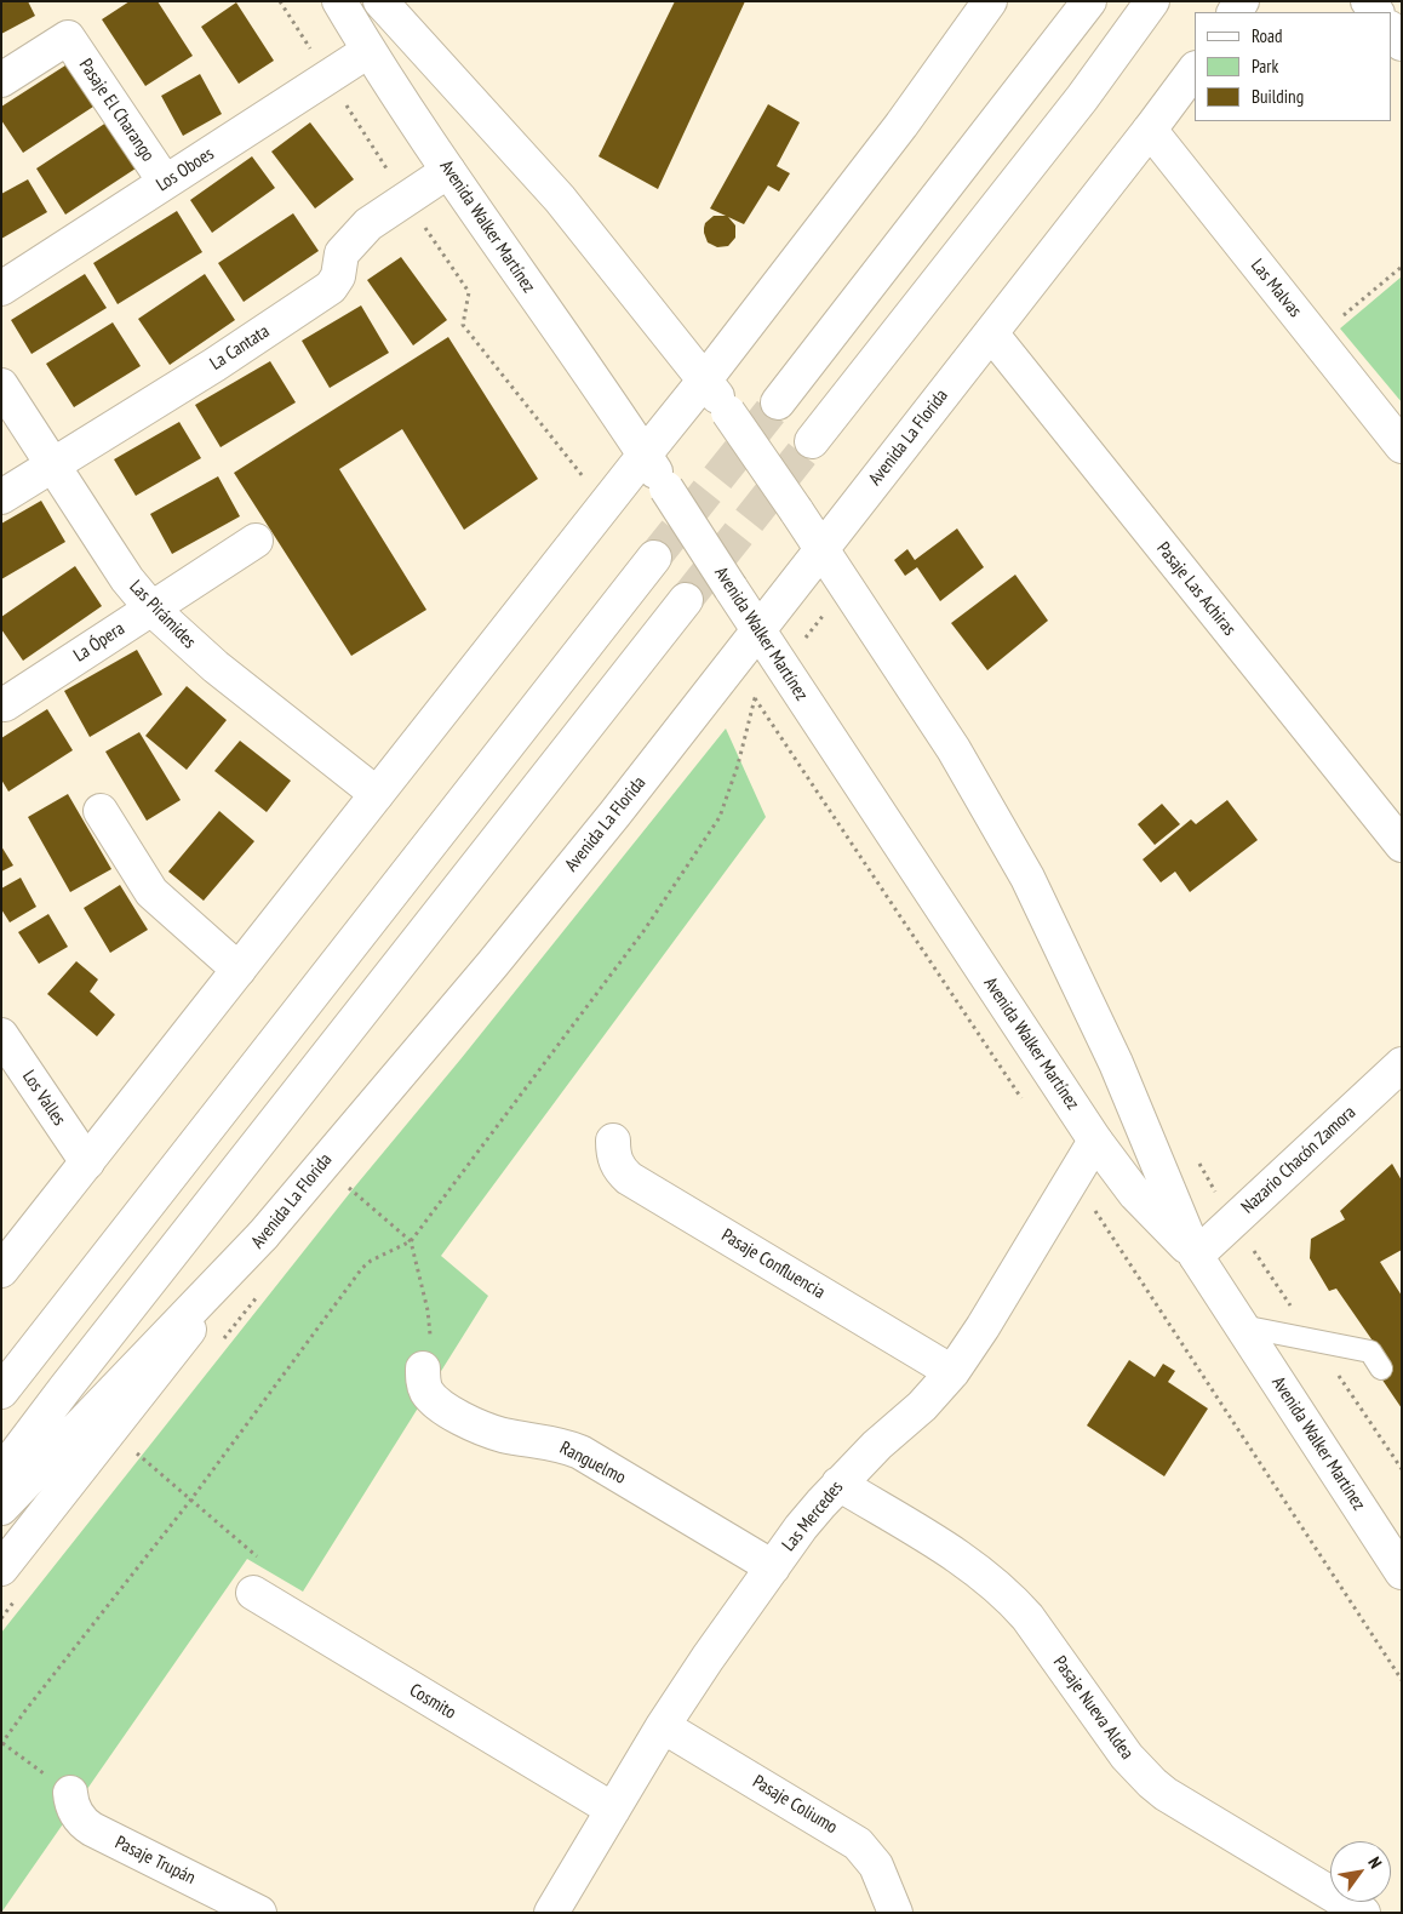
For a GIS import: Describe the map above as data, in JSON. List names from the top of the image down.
{
  "streets": {
    "main road": [
      "Pasaje El Charango",
      "Los Oboes",
      "Avenida Walker Martínez",
      "Las Malvas",
      "La Cantata",
      "Avenida La Florida",
      "Pasaje Las Achiras",
      "Las Pirámides",
      "La Ópera",
      "Los Valles",
      "Nazario Chacón Zamora",
      "Pasaje Confluencia",
      "Ranguelmo",
      "Las Mercedes",
      "Cosmito",
      "Pasaje Nueva Aldea",
      "Pasaje Coliumo",
      "Pasaje Trupán"
    ]
  },
  "crossings": [
    ["Pasaje El Charango", "Los Oboes"],
    ["Los Oboes", "Avenida Walker Martínez"],
    ["Avenida Walker Martínez", "La Cantata"],
    ["Avenida Walker Martínez", "Avenida La Florida"],
    ["Avenida Walker Martínez", "Nazario Chacón Zamora"],
    ["Avenida Walker Martínez", "Las Mercedes"],
    ["Las Malvas", "Avenida La Florida"],
    ["La Cantata", "Las Pirámides"],
    ["Avenida La Florida", "Pasaje Las Achiras"],
    ["Las Pirámides", "La Ópera"],
    ["Pasaje Confluencia", "Las Mercedes"],
    ["Ranguelmo", "Las Mercedes"],
    ["Las Mercedes", "Cosmito"],
    ["Las Mercedes", "Pasaje Nueva Aldea"],
    ["Las Mercedes", "Pasaje Coliumo"]
  ],
  "legend": ["Road", "Park", "Building"],
  "north": "top right"
}
